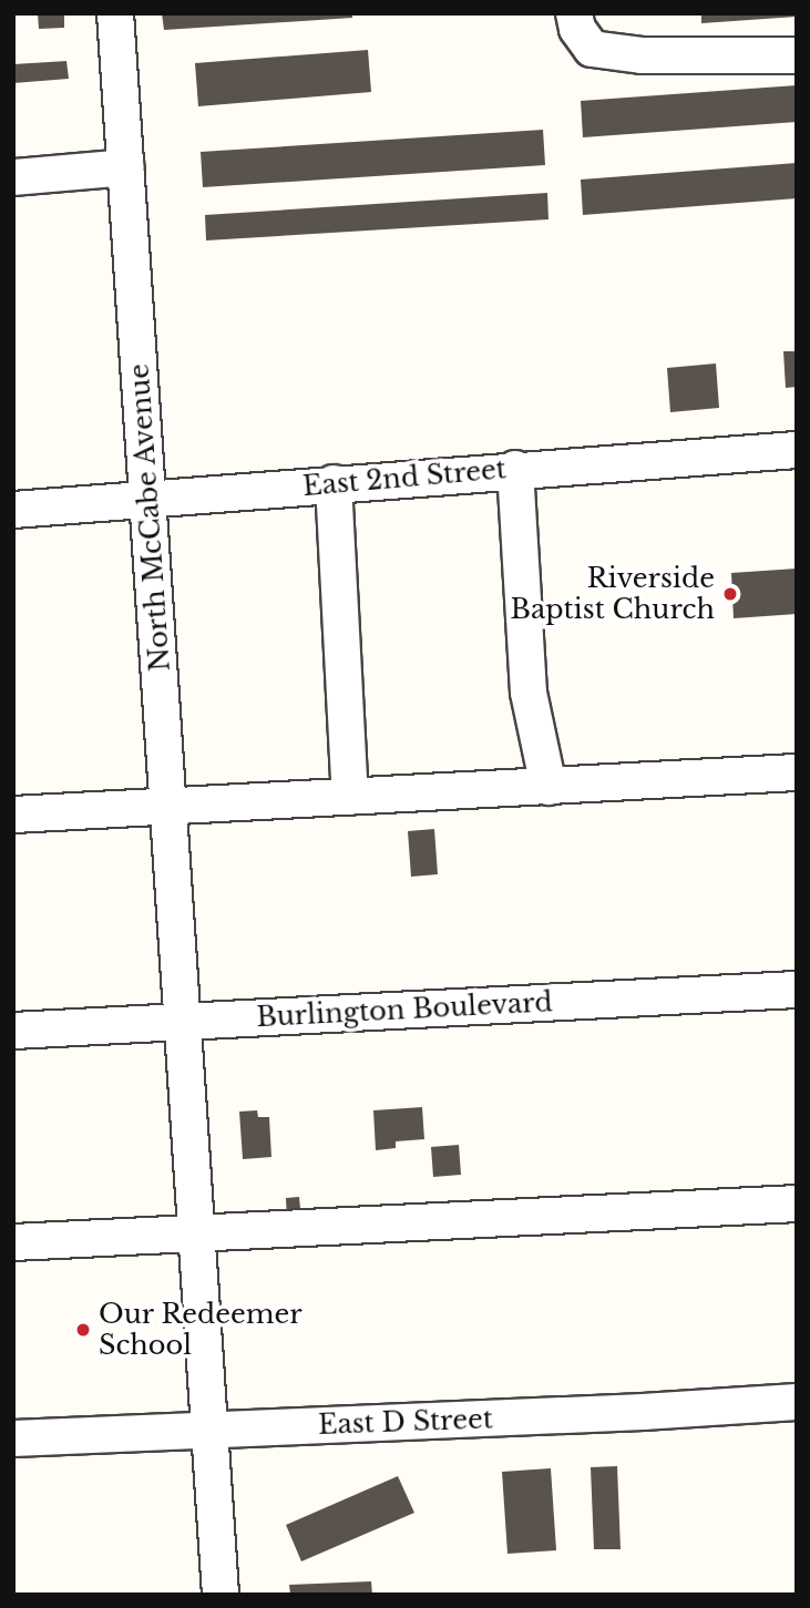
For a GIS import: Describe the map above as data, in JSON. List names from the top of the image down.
{
  "streets": {
    "street": [
      "East 2nd Street",
      "North McCabe Avenue",
      "Burlington Boulevard",
      "East D Street"
    ]
  },
  "crossings": [
    ["East 2nd Street", "North McCabe Avenue"],
    ["North McCabe Avenue", "Burlington Boulevard"],
    ["North McCabe Avenue", "East D Street"]
  ],
  "places": ["Riverside Baptist Church", "Our Redeemer School"]
}
